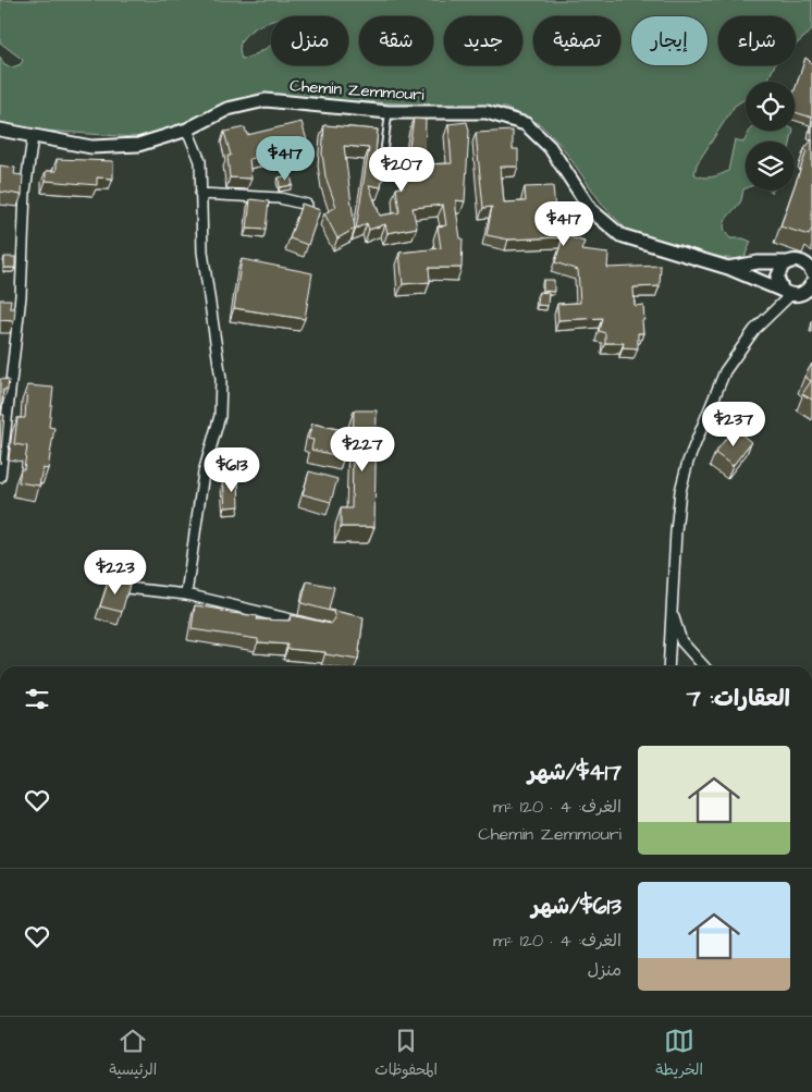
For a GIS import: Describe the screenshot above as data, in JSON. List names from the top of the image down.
{
  "streets": {
    "street": ["Chemin Zemmouri"]
  },
  "page": {
    "chip": [
      "شراء",
      "إيجار",
      "تصفية",
      "جديد",
      "شقة",
      "منزل"
    ],
    "price": [
      "$417",
      "$207",
      "$417",
      "$237",
      "$227",
      "$613",
      "$223"
    ],
    "heading": "العقارات: 7",
    "list": [
      {
        "name": "$417/شهر",
        "note": "الغرف: 4 · 120 m² · Chemin Zemmouri"
      },
      {
        "name": "$613/شهر",
        "note": "الغرف: 4 · 120 m² · منزل"
      }
    ],
    "tabs": ["الخريطة", "المحفوظات", "الرئيسية"]
  }
}
